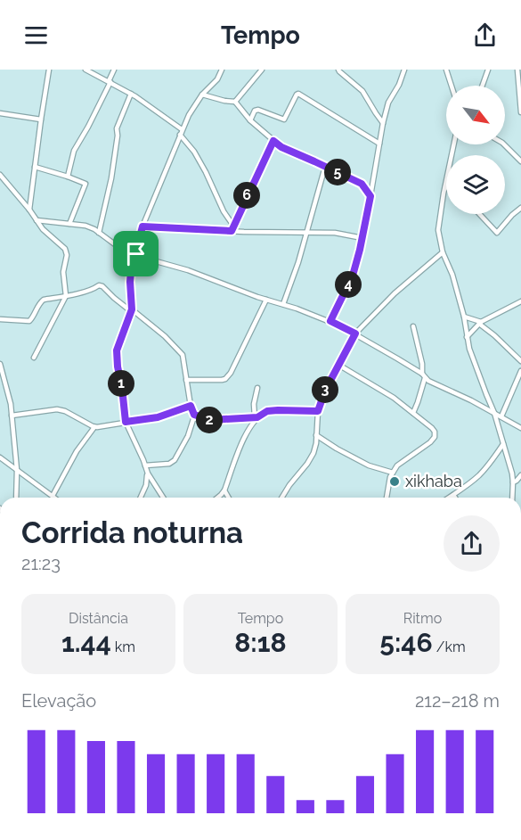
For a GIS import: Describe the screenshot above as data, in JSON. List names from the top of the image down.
{
  "places": ["xikhaba"],
  "north": "bottom right",
  "page": {
    "header": "Tempo",
    "pins": [
      "5",
      "6",
      "4",
      "1",
      "3",
      "2"
    ],
    "heading": ["Corrida noturna", "21:23"],
    "stats": [
      ["Distância", "1.44 km"],
      ["Tempo", "8:18"],
      ["Ritmo", "5:46 /km"]
    ],
    "chart": ["Elevação", "212–218 m"]
  }
}
